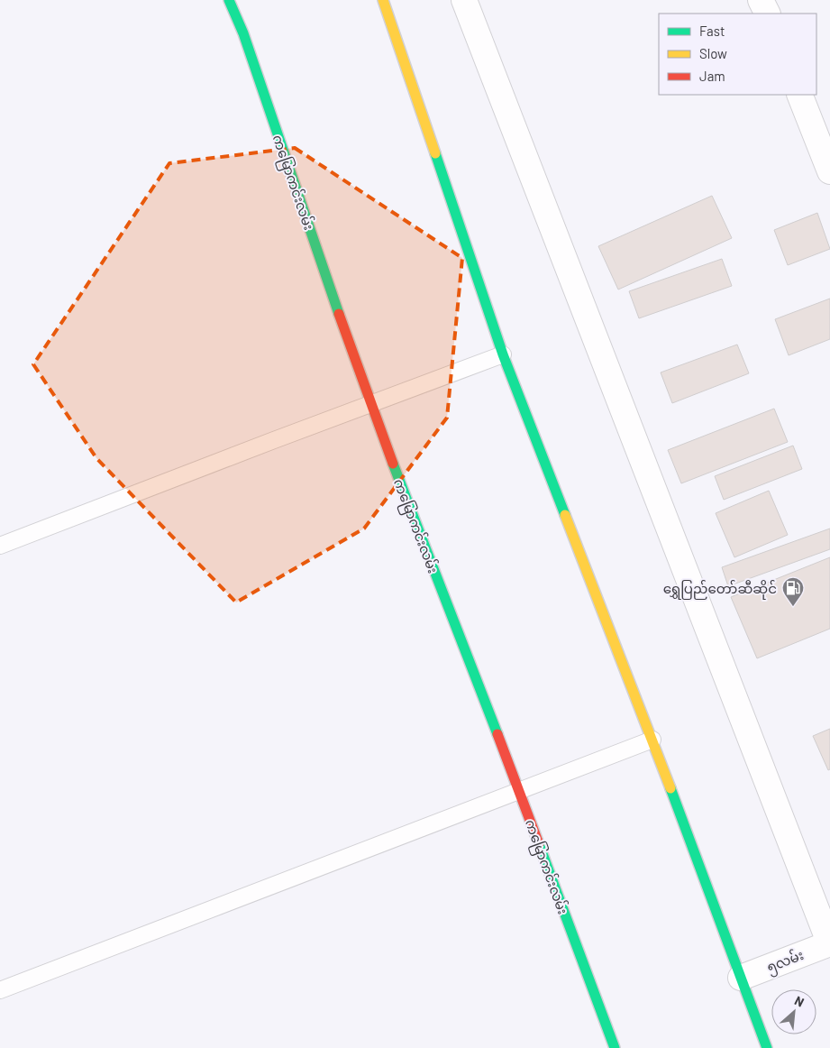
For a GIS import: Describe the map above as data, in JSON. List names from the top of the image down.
{
  "streets": {
    "main road": ["ကမြောကင်းလမ်း"],
    "street": ["၅လမ်း"]
  },
  "places": {
    "fuel station": ["ရွှေပြည်တော်ဆီဆိုင်"]
  },
  "legend": ["Fast", "Slow", "Jam"],
  "north": "top right"
}
